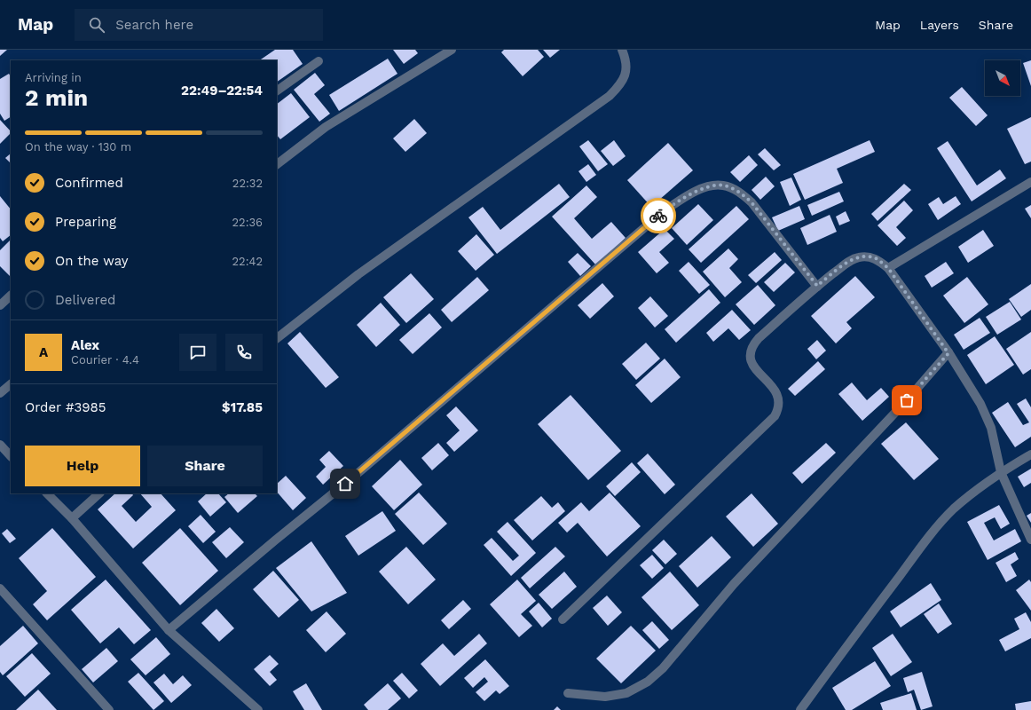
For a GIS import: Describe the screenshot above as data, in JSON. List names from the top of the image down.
{
  "north": "bottom right",
  "page": {
    "header": "Map",
    "search": "Search here",
    "nav": ["Map", "Layers", "Share"],
    "heading": ["2 min", "Arriving in", "22:49–22:54"],
    "panel": [
      "Alex",
      "Courier · 4.4",
      "Order #3985",
      "$17.85"
    ],
    "bar": "On the way · 130 m",
    "list": [
      ["Confirmed", "22:32"],
      ["Preparing", "22:36"],
      ["On the way", "22:42"],
      "Delivered"
    ],
    "round": "A",
    "buttons": ["Help", "Share"]
  }
}
